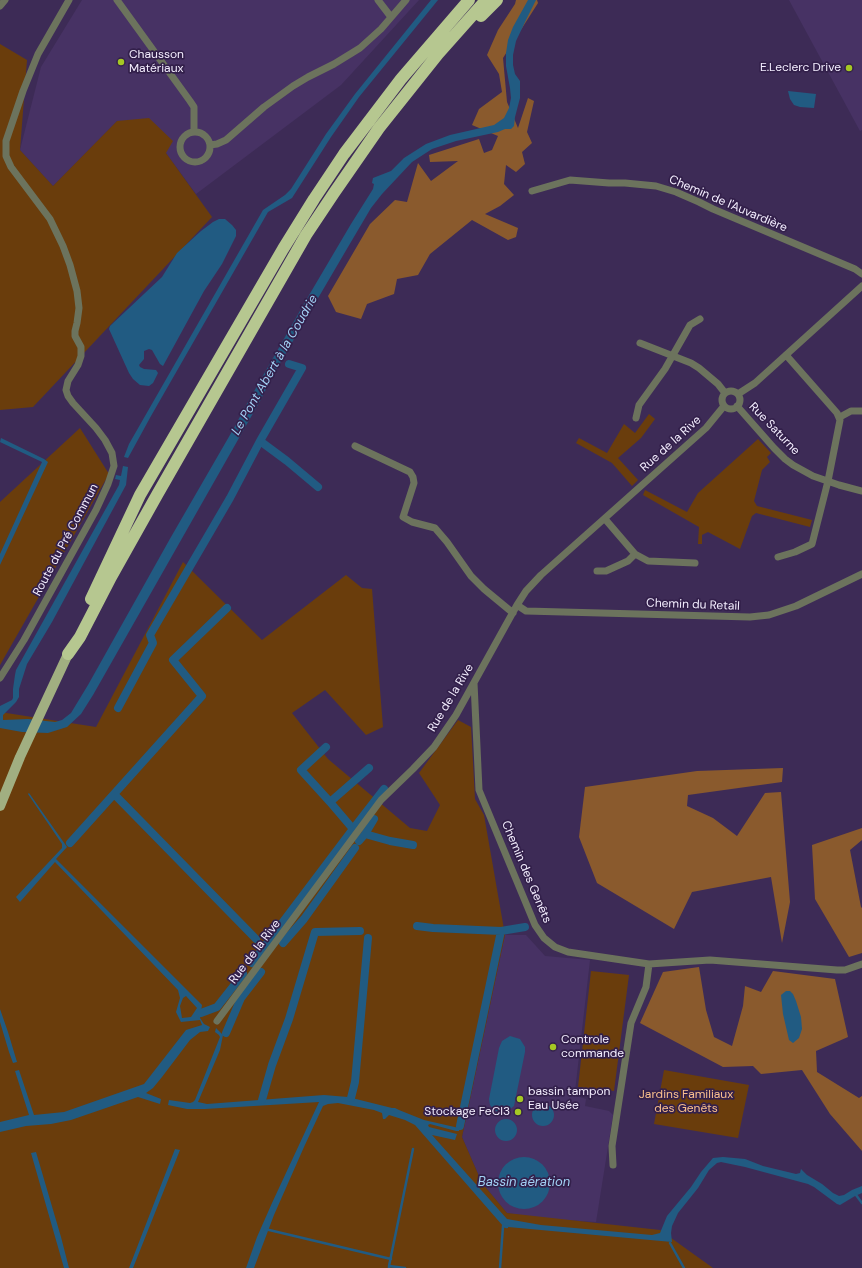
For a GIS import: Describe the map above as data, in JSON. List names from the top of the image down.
{
  "streets": {
    "street": [
      "Chemin de l'Auvardière",
      "Rue Saturne",
      "Rue de la Rive",
      "Route du Pré Commun",
      "Chemin du Retail",
      "Chemin des Genêts"
    ]
  },
  "crossings": [
    ["Rue Saturne", "Rue de la Rive"],
    ["Rue de la Rive", "Chemin du Retail"],
    ["Rue de la Rive", "Chemin des Genêts"]
  ],
  "water": ["Le Pont Abert à la Coudrie", "Bassin aération"],
  "parks": ["Jardins Familiaux des Genêts"],
  "places": [
    "Chausson Matériaux",
    "E.Leclerc Drive",
    "Controle commande",
    "bassin tampon Eau Usée",
    "Stockage FeCl3"
  ]
}
